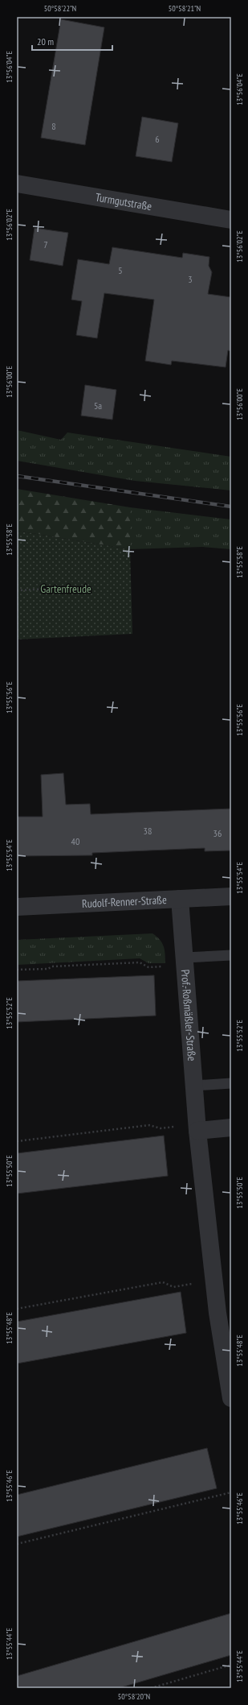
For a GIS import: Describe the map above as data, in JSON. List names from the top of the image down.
{
  "streets": {
    "street": ["Turmgutstraße", "Rudolf-Renner-Straße", "Prof.-Roßmäßler-Straße"]
  },
  "crossings": [
    ["Rudolf-Renner-Straße", "Prof.-Roßmäßler-Straße"]
  ],
  "parks": ["Gartenfreude"],
  "house_numbers": [
    "8",
    "6",
    "7",
    "5",
    "3",
    "5a",
    "38",
    "36",
    "40"
  ],
  "scale_bar": "20 m",
  "coordinates": [
    "50°58'22\"N",
    "50°58'21\"N",
    "13°56'04\"E",
    "13°56'02\"E",
    "13°56'00\"E",
    "13°55'58\"E",
    "13°55'56\"E",
    "13°55'54\"E",
    "13°55'52\"E",
    "13°55'50\"E",
    "13°55'48\"E",
    "13°55'46\"E",
    "13°55'44\"E",
    "50°58'20\"N"
  ]
}
